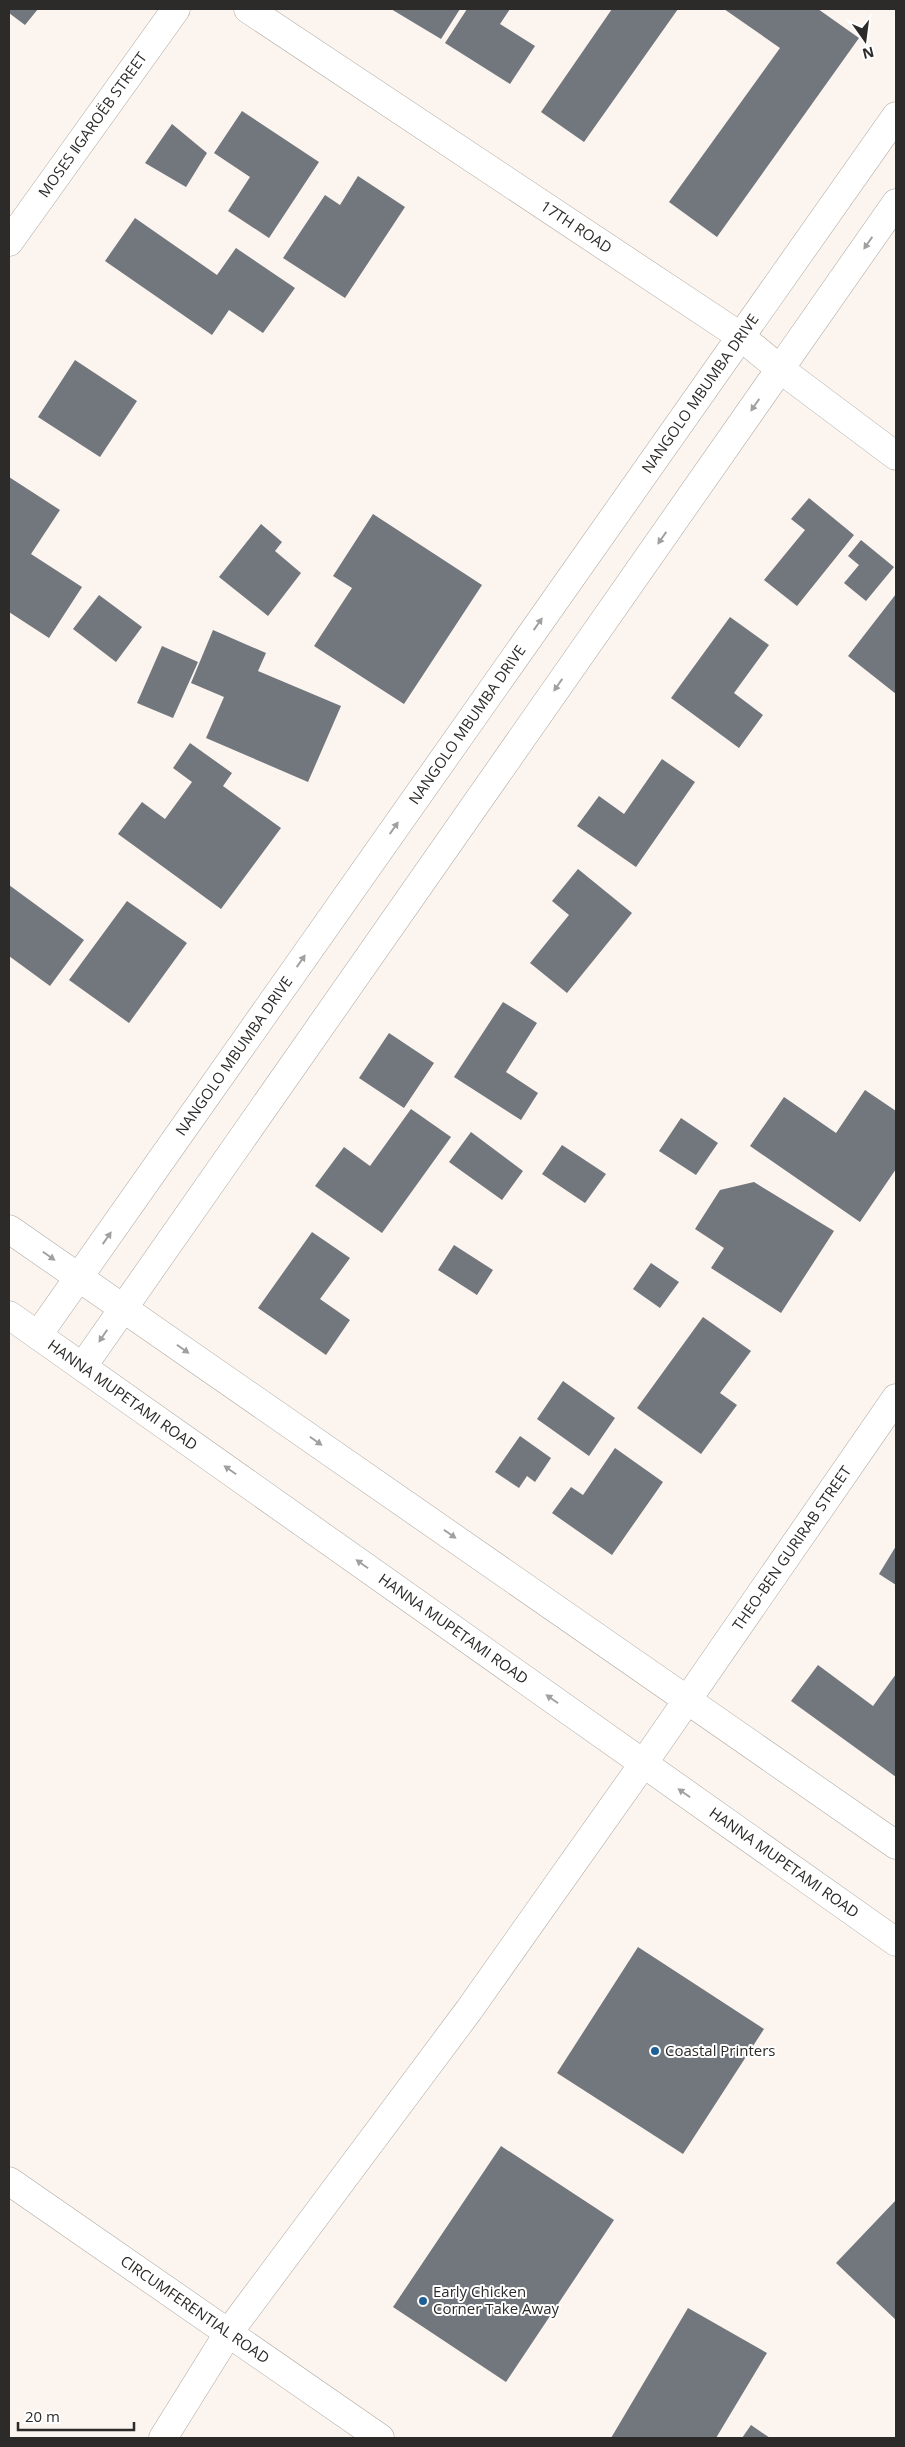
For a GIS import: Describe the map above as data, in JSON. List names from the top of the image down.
{
  "streets": {
    "street": [
      "MOSES ǁGAROËB STREET",
      "17TH ROAD",
      "NANGOLO MBUMBA DRIVE",
      "HANNA MUPETAMI ROAD",
      "THEO-BEN GURIRAB STREET",
      "CIRCUMFERENTIAL ROAD"
    ]
  },
  "crossings": [
    ["17TH ROAD", "NANGOLO MBUMBA DRIVE"],
    ["NANGOLO MBUMBA DRIVE", "HANNA MUPETAMI ROAD"],
    ["HANNA MUPETAMI ROAD", "THEO-BEN GURIRAB STREET"],
    ["THEO-BEN GURIRAB STREET", "CIRCUMFERENTIAL ROAD"]
  ],
  "places": ["Coastal Printers", "Early Chicken Corner Take Away"],
  "scale_bar": "20 m",
  "north": "bottom"
}
